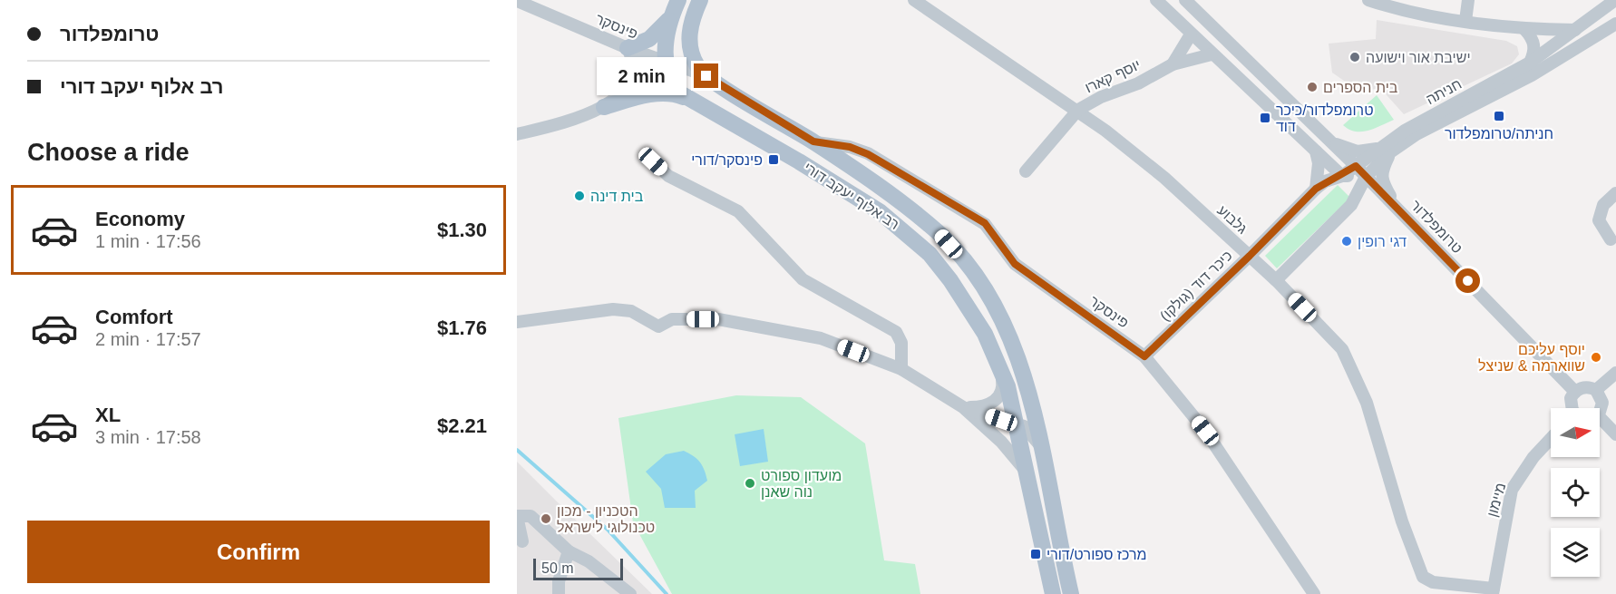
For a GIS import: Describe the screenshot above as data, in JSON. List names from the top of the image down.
{
  "streets": {
    "main road": ["רב אלוף יעקב דורי"],
    "street": [
      "פינסקר",
      "יוסף קארו",
      "חניתה",
      "גלבוע",
      "טרומפלדור",
      "כיכר דוד (גולקו)",
      "מיימון"
    ]
  },
  "crossings": [
    ["פינסקר", "רב אלוף יעקב דורי"],
    ["פינסקר", "כיכר דוד (גולקו)"],
    ["יוסף קארו", "גלבוע"],
    ["חניתה", "טרומפלדור"],
    ["חניתה", "כיכר דוד (גולקו)"],
    ["גלבוע", "כיכר דוד (גולקו)"],
    ["גלבוע", "מיימון"]
  ],
  "places": {
    "other": [
      "ישיבת אור וישועה",
      "בית הספרים",
      "בית דינה",
      "דגי רופין",
      "יוסף עליכם שווארמה & שניצל",
      "מועדון ספורט נוה שאנן",
      "הטכניון - מכון טכנולוגי לישראל"
    ],
    "transit": [
      "חניתה/טרומפלדור",
      "טרומפלדור/כיכר דוד",
      "פינסקר/דורי",
      "מרכז ספורט/דורי"
    ]
  },
  "scale_bar": "50 m",
  "north": "right",
  "page": {
    "banner": ["טרומפלדור", "רב אלוף יעקב דורי"],
    "bubble": "2 min",
    "heading": "Choose a ride",
    "list": [
      {
        "name": "Economy",
        "note": "1 min · 17:56",
        "value": "$1.30"
      },
      {
        "name": "Comfort",
        "note": "2 min · 17:57",
        "value": "$1.76"
      },
      {
        "name": "XL",
        "note": "3 min · 17:58",
        "value": "$2.21"
      }
    ],
    "buttons": "Confirm",
    "scale": "50 m"
  }
}
